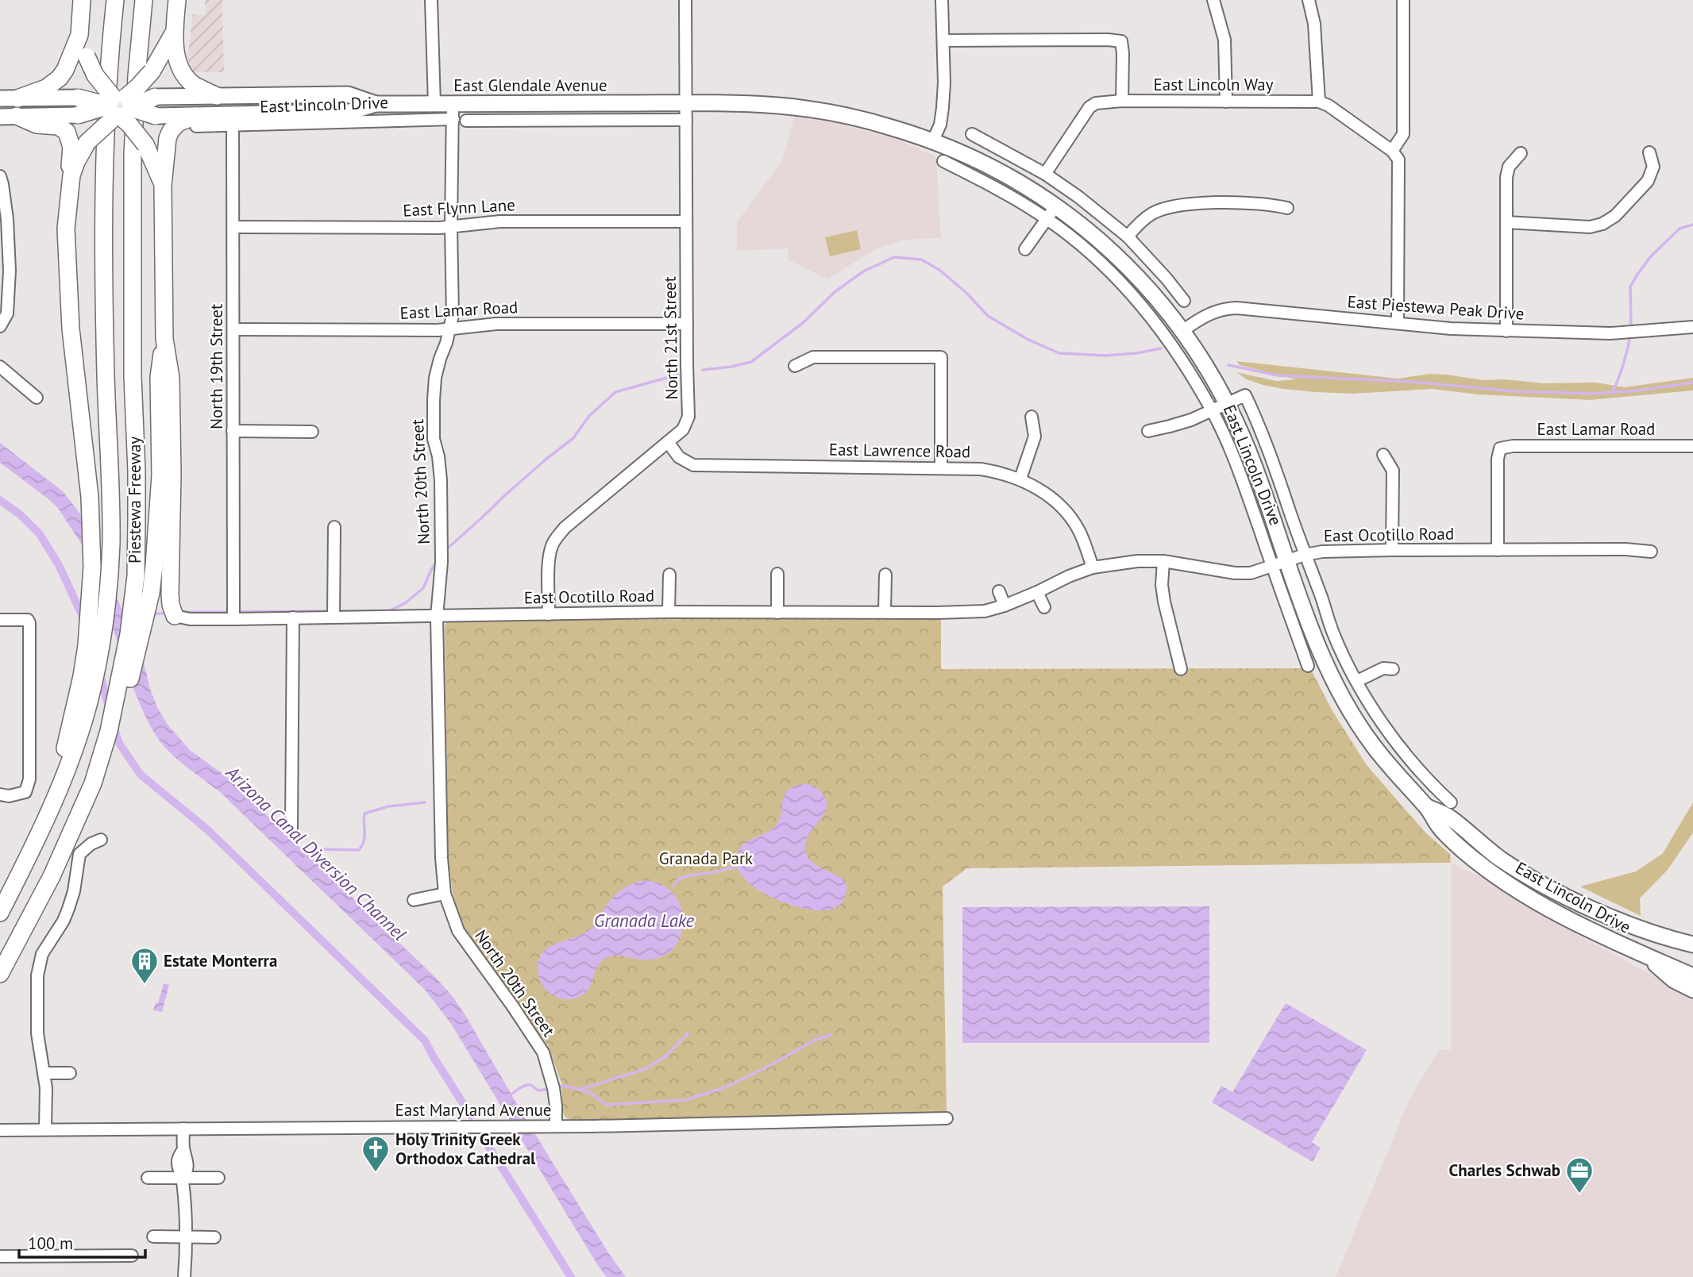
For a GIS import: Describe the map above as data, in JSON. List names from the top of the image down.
{
  "streets": {
    "highway": ["Piestewa Freeway"],
    "main road": ["East Glendale Avenue", "East Lincoln Drive"],
    "street": [
      "East Lincoln Way",
      "East Flynn Lane",
      "East Piestewa Peak Drive",
      "East Lamar Road",
      "North 21st Street",
      "North 19th Street",
      "East Lawrence Road",
      "North 20th Street",
      "East Ocotillo Road",
      "East Maryland Avenue"
    ]
  },
  "crossings": [
    ["East Glendale Avenue", "East Lincoln Drive"],
    ["East Glendale Avenue", "North 21st Street"],
    ["East Glendale Avenue", "North 19th Street"],
    ["East Glendale Avenue", "North 20th Street"],
    ["East Lincoln Drive", "East Piestewa Peak Drive"],
    ["East Lincoln Drive", "North 21st Street"],
    ["East Lincoln Drive", "North 19th Street"],
    ["East Lincoln Drive", "North 20th Street"],
    ["East Lincoln Drive", "East Ocotillo Road"],
    ["East Flynn Lane", "North 21st Street"],
    ["East Flynn Lane", "North 19th Street"],
    ["East Flynn Lane", "North 20th Street"],
    ["East Lamar Road", "North 21st Street"],
    ["East Lamar Road", "North 19th Street"],
    ["East Lamar Road", "North 20th Street"],
    ["East Lamar Road", "East Ocotillo Road"],
    ["North 21st Street", "East Lawrence Road"],
    ["North 21st Street", "East Ocotillo Road"],
    ["North 19th Street", "East Ocotillo Road"],
    ["East Lawrence Road", "East Ocotillo Road"],
    ["North 20th Street", "East Ocotillo Road"],
    ["North 20th Street", "East Maryland Avenue"]
  ],
  "water": ["Arizona Canal Diversion Channel", "Granada Lake"],
  "parks": ["Granada Park"],
  "places": {
    "building": ["Estate Monterra"],
    "church": ["Holy Trinity Greek Orthodox Cathedral"],
    "office": ["Charles Schwab"]
  },
  "scale_bar": "100 m"
}
